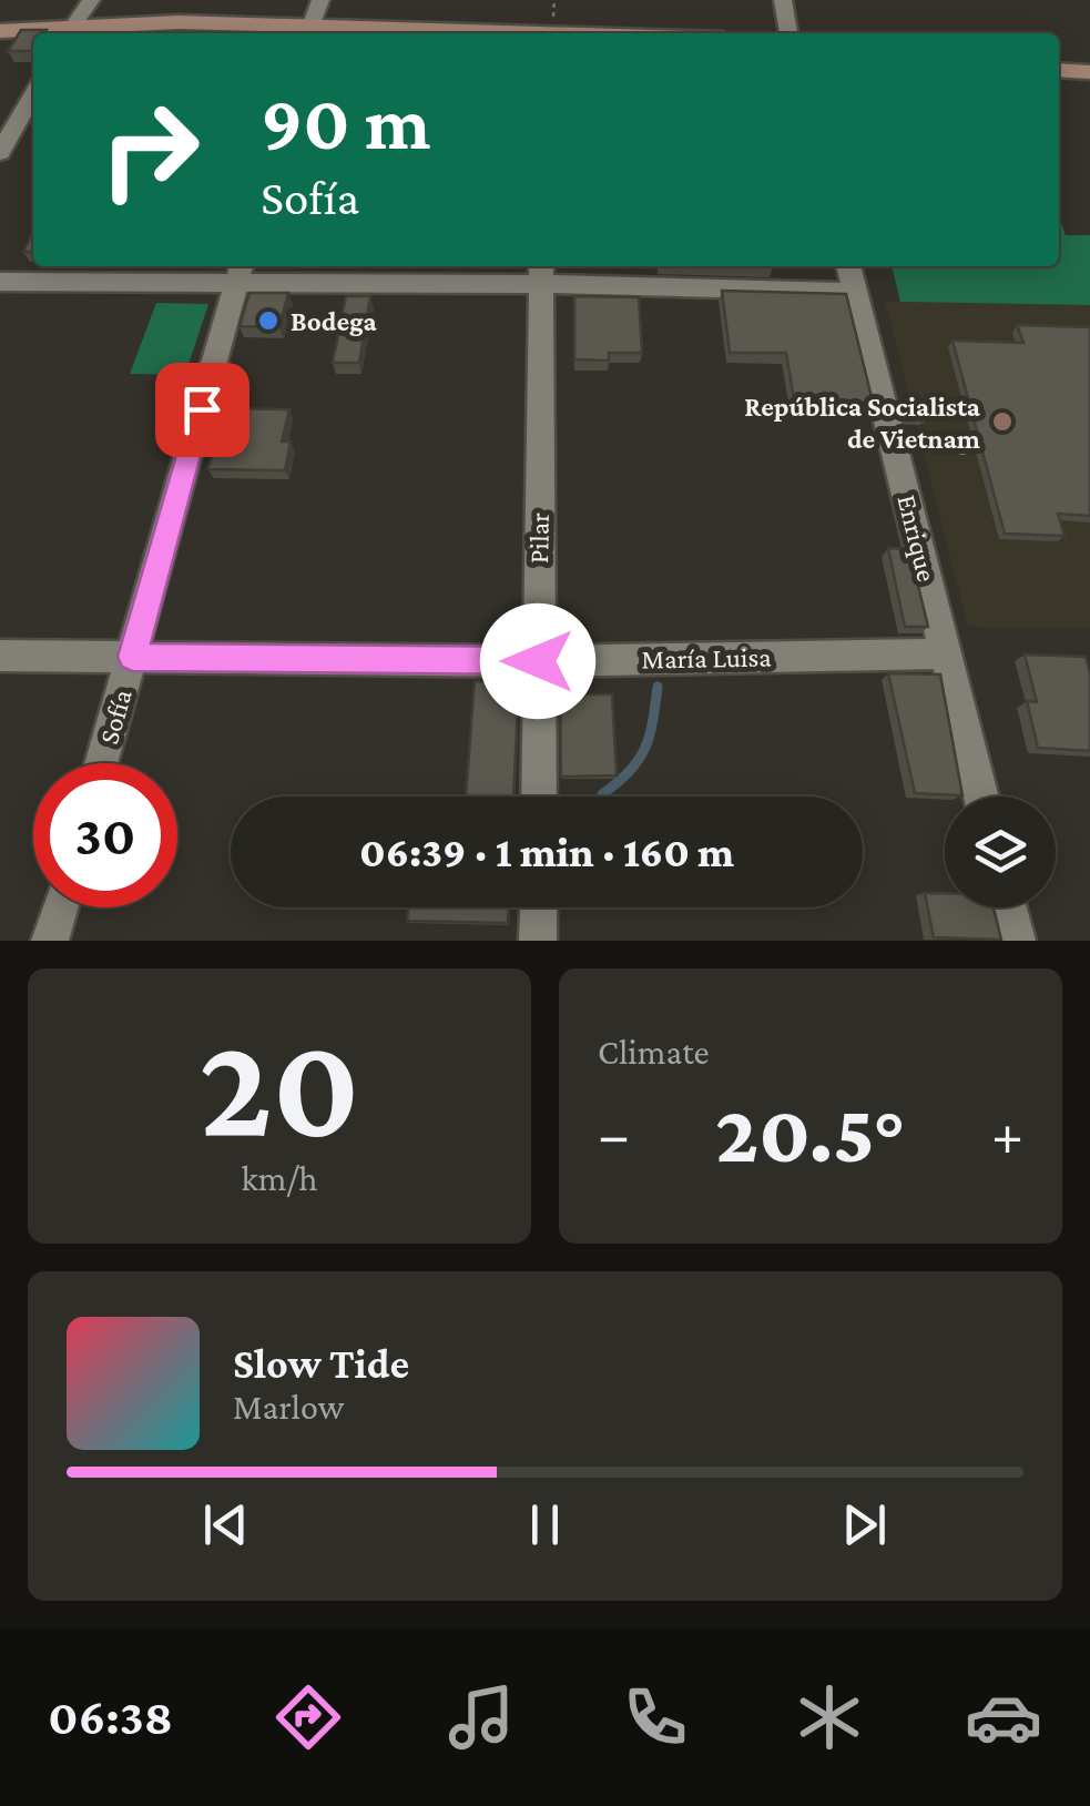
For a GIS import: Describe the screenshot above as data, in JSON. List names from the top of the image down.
{
  "streets": {
    "street": [
      "Pilar",
      "Enrique",
      "María Luisa",
      "Sofía"
    ]
  },
  "crossings": [
    ["Pilar", "María Luisa"],
    ["Enrique", "María Luisa"],
    ["María Luisa", "Sofía"]
  ],
  "places": ["Bodega", "República Socialista de Vietnam"],
  "page": {
    "turn": ["90 m", "Sofía"],
    "limit": "30",
    "trip": "06:39 · 1 min · 160 m",
    "tile": [
      ["20", "km/h"],
      "Climate"
    ],
    "heat": ["−", "20.5°", "+"],
    "song": ["Slow Tide", "Marlow"],
    "tabs": "06:38"
  }
}
